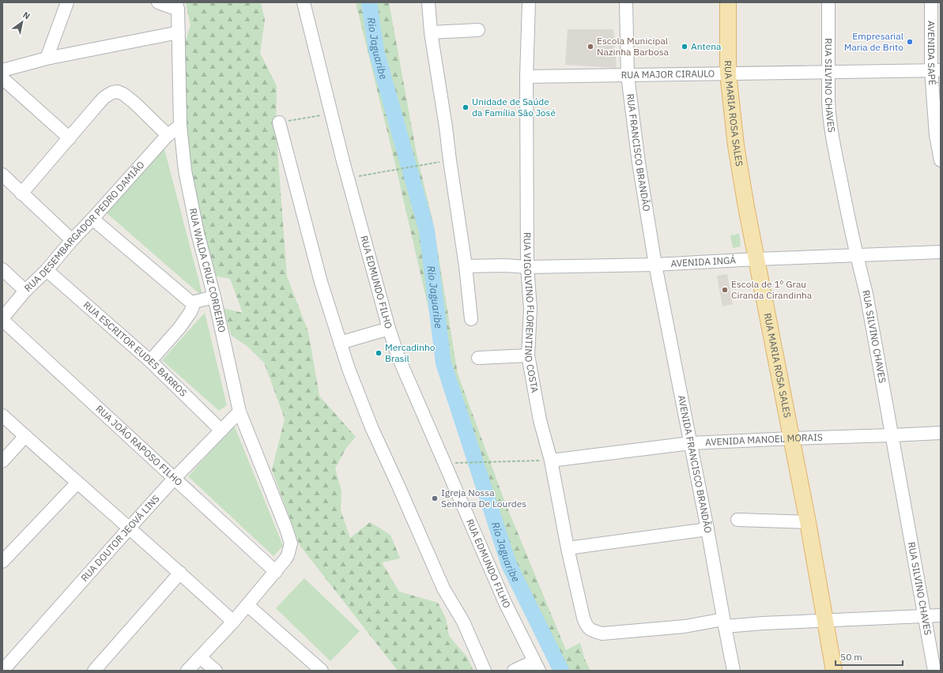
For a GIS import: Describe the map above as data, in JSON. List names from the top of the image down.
{
  "streets": {
    "main road": ["RUA MARIA ROSA SALES"],
    "street": [
      "AVENIDA SAPÉ",
      "RUA MAJOR CIRAULO",
      "RUA SILVINO CHAVES",
      "RUA FRANCISCO BRANDÃO",
      "RUA DESEMBARGADOR PEDRO DAMIÃO",
      "AVENIDA INGÁ",
      "RUA WALDA CRUZ CORDEIRO",
      "RUA EDMUNDO FILHO",
      "RUA VIGOLVINO FLORENTINO COSTA",
      "RUA ESCRITOR EUDES BARROS",
      "AVENIDA MANOEL MORAIS",
      "RUA JOÃO RAPOSO FILHO",
      "AVENIDA FRANCISCO BRANDÃO",
      "RUA DOUTOR JEOVÁ LINS"
    ]
  },
  "crossings": [
    ["AVENIDA SAPÉ", "RUA MAJOR CIRAULO"],
    ["RUA MAJOR CIRAULO", "RUA SILVINO CHAVES"],
    ["RUA MAJOR CIRAULO", "RUA MARIA ROSA SALES"],
    ["RUA MAJOR CIRAULO", "RUA FRANCISCO BRANDÃO"],
    ["RUA MAJOR CIRAULO", "RUA VIGOLVINO FLORENTINO COSTA"],
    ["RUA SILVINO CHAVES", "AVENIDA INGÁ"],
    ["RUA SILVINO CHAVES", "AVENIDA MANOEL MORAIS"],
    ["RUA MARIA ROSA SALES", "AVENIDA INGÁ"],
    ["RUA MARIA ROSA SALES", "AVENIDA MANOEL MORAIS"],
    ["RUA FRANCISCO BRANDÃO", "AVENIDA INGÁ"],
    ["RUA FRANCISCO BRANDÃO", "AVENIDA FRANCISCO BRANDÃO"],
    ["RUA DESEMBARGADOR PEDRO DAMIÃO", "RUA WALDA CRUZ CORDEIRO"],
    ["RUA DESEMBARGADOR PEDRO DAMIÃO", "RUA ESCRITOR EUDES BARROS"],
    ["RUA DESEMBARGADOR PEDRO DAMIÃO", "RUA JOÃO RAPOSO FILHO"],
    ["AVENIDA INGÁ", "RUA VIGOLVINO FLORENTINO COSTA"],
    ["AVENIDA INGÁ", "AVENIDA FRANCISCO BRANDÃO"],
    ["RUA WALDA CRUZ CORDEIRO", "RUA JOÃO RAPOSO FILHO"],
    ["RUA WALDA CRUZ CORDEIRO", "RUA DOUTOR JEOVÁ LINS"],
    ["RUA VIGOLVINO FLORENTINO COSTA", "AVENIDA MANOEL MORAIS"],
    ["RUA VIGOLVINO FLORENTINO COSTA", "AVENIDA FRANCISCO BRANDÃO"],
    ["RUA ESCRITOR EUDES BARROS", "RUA DOUTOR JEOVÁ LINS"],
    ["AVENIDA MANOEL MORAIS", "AVENIDA FRANCISCO BRANDÃO"],
    ["RUA JOÃO RAPOSO FILHO", "RUA DOUTOR JEOVÁ LINS"]
  ],
  "water": ["Rio Jaguaribe"],
  "places": [
    "Empresarial Maria de Brito",
    "Escola Municipal Nazinha Barbosa",
    "Antena",
    "Unidade de Saúde da Família São José",
    "Escola de 1º Grau Ciranda Cirandinha",
    "Mercadinho Brasil",
    "Igreja Nossa Senhora De Lourdes"
  ],
  "scale_bar": "50 m",
  "north": "top right"
}
